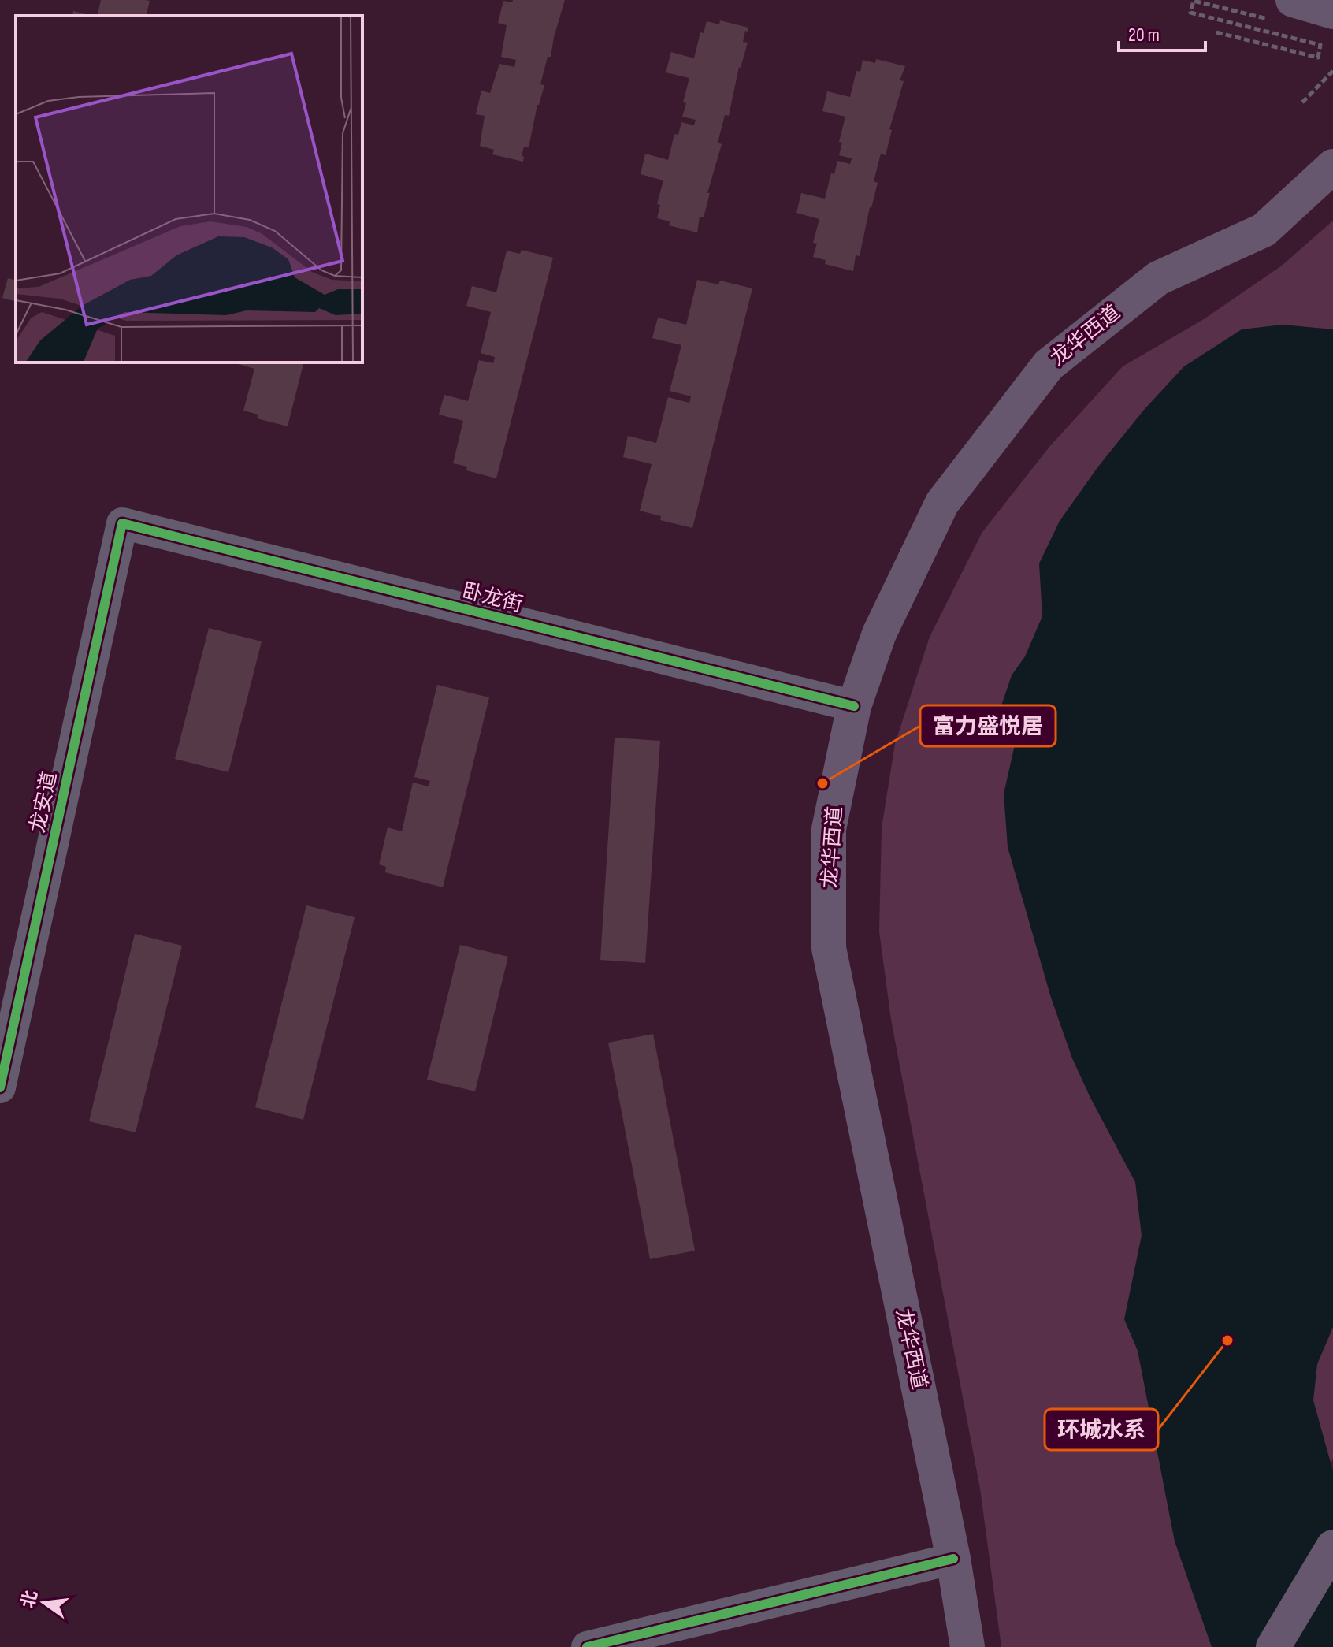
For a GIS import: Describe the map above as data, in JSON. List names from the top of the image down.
{
  "streets": {
    "main road": ["龙华西道"],
    "street": ["卧龙街", "龙安道"]
  },
  "crossings": [
    ["龙华西道", "卧龙街"],
    ["卧龙街", "龙安道"]
  ],
  "places": ["富力盛悦居", "环城水系"],
  "scale_bar": "20 m",
  "north": "left"
}
